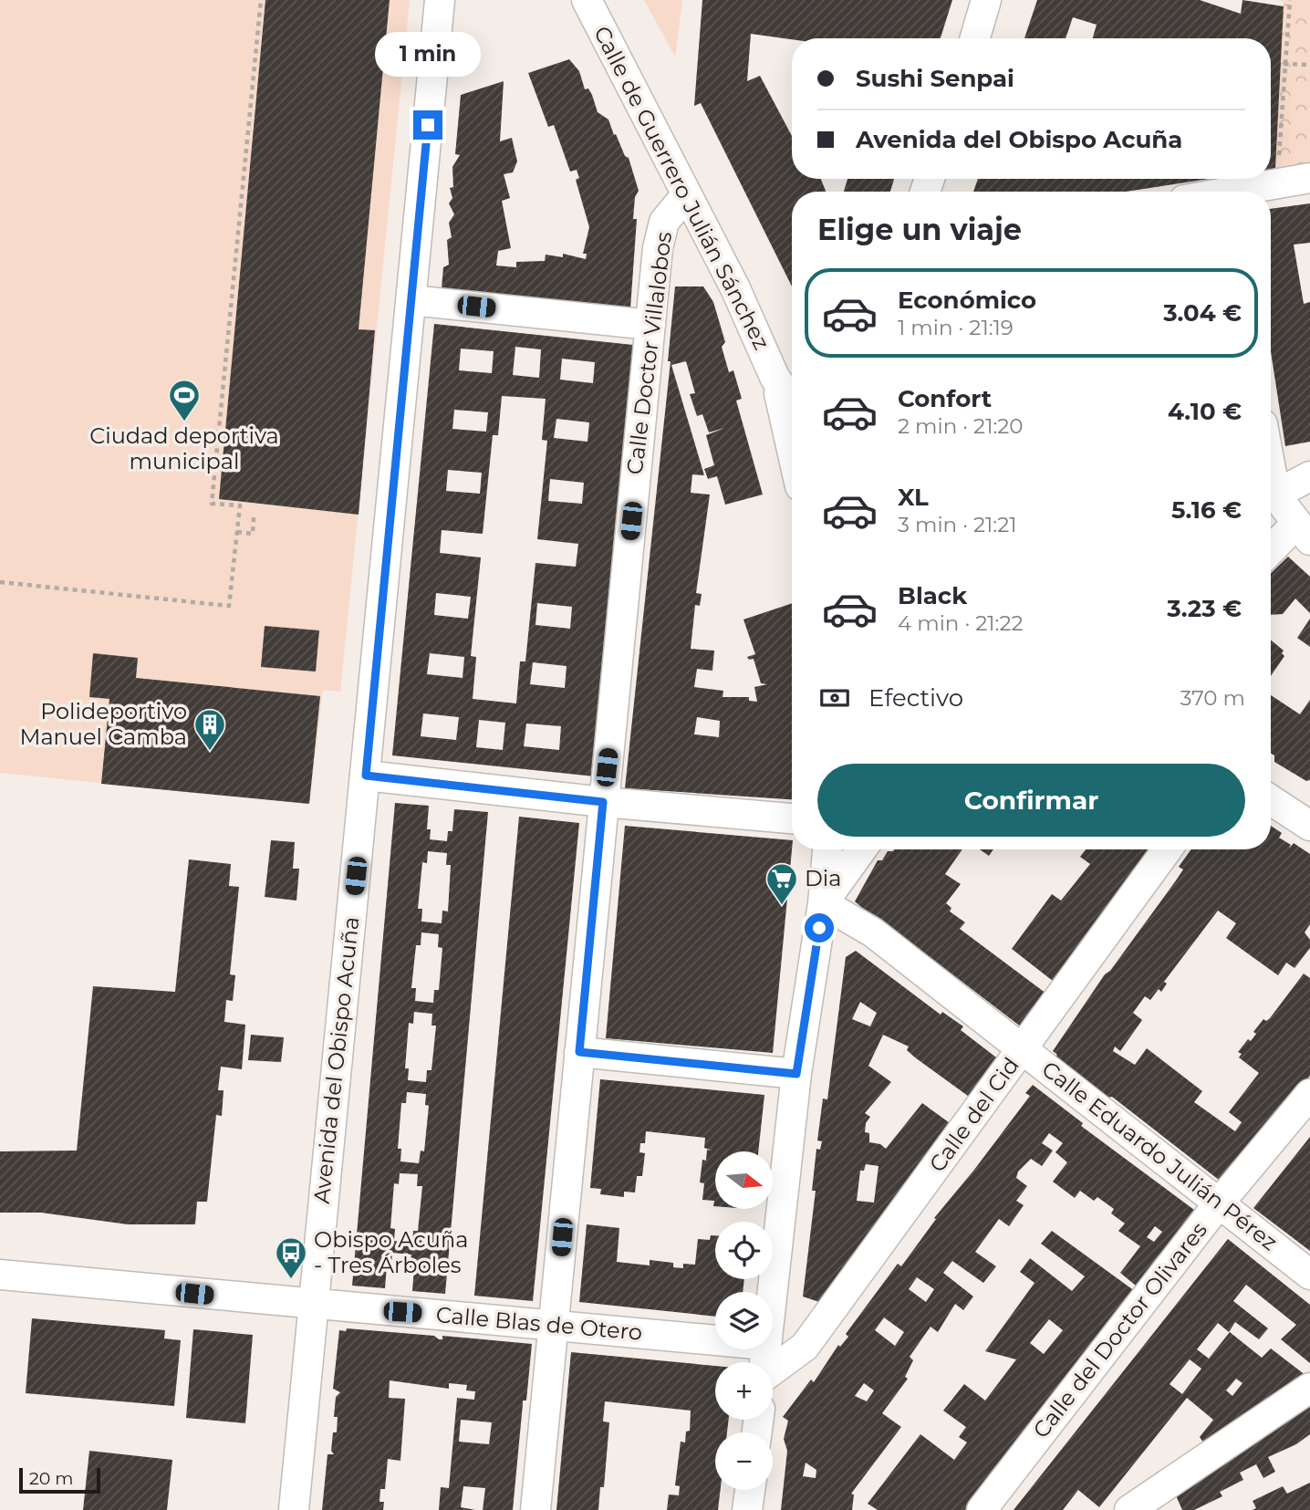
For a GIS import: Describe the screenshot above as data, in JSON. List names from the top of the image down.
{
  "streets": {
    "street": [
      "Calle de Guerrero Julián Sánchez",
      "Calle Doctor Villalobos",
      "Avenida del Obispo Acuña",
      "Calle del Cid",
      "Calle Eduardo Julián Pérez",
      "Calle Blas de Otero",
      "Calle del Doctor Olivares"
    ]
  },
  "crossings": [
    ["Calle de Guerrero Julián Sánchez", "Calle Doctor Villalobos"],
    ["Calle Doctor Villalobos", "Calle Blas de Otero"],
    ["Avenida del Obispo Acuña", "Calle Blas de Otero"],
    ["Calle del Cid", "Calle Eduardo Julián Pérez"],
    ["Calle Eduardo Julián Pérez", "Calle del Doctor Olivares"]
  ],
  "places": {
    "sports": ["Ciudad deportiva municipal"],
    "building": ["Polideportivo Manuel Camba"],
    "supermarket": ["Dia"],
    "bus stop": ["Obispo Acuña - Tres Árboles"]
  },
  "scale_bar": "20 m",
  "north": "right",
  "page": {
    "bubble": "1 min",
    "banner": ["Sushi Senpai", "Avenida del Obispo Acuña"],
    "heading": "Elige un viaje",
    "list": [
      {
        "name": "Económico",
        "note": "1 min · 21:19",
        "value": "3.04 €"
      },
      {
        "name": "Confort",
        "note": "2 min · 21:20",
        "value": "4.10 €"
      },
      {
        "name": "XL",
        "note": "3 min · 21:21",
        "value": "5.16 €"
      },
      {
        "name": "Black",
        "note": "4 min · 21:22",
        "value": "3.23 €"
      }
    ],
    "pay": ["Efectivo", "370 m"],
    "buttons": "Confirmar",
    "map_buttons": ["+", "−"],
    "scale": "20 m"
  }
}
